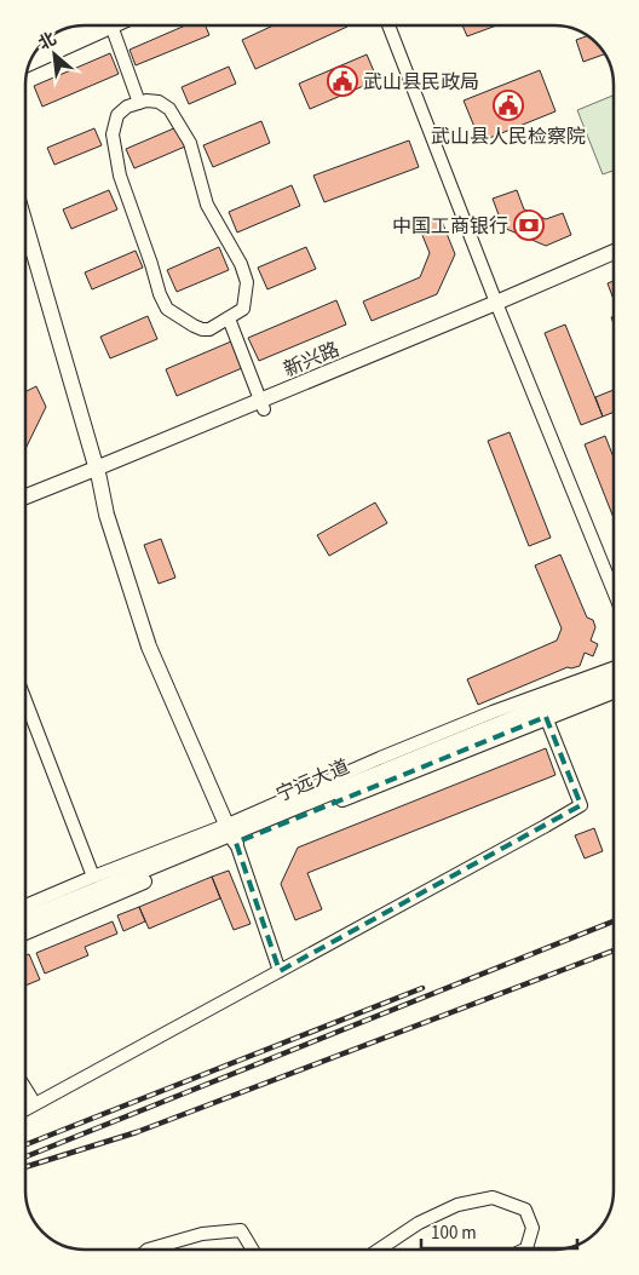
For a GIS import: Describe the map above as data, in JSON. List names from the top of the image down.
{
  "streets": {
    "main road": ["新兴路", "宁远大道"]
  },
  "places": {
    "public building": ["武山县民政局", "武山县人民检察院"],
    "bank": ["中国工商银行"]
  },
  "scale_bar": "100 m",
  "north": "top left"
}
